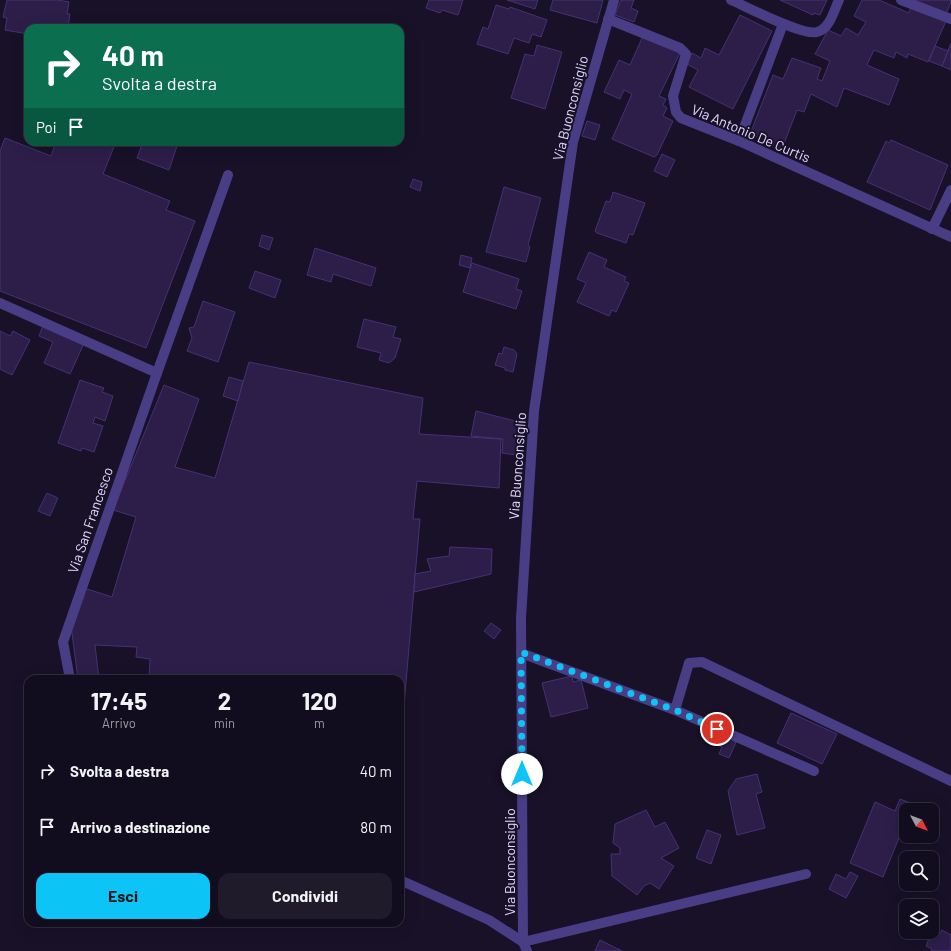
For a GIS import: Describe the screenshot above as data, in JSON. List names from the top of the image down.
{
  "streets": {
    "street": ["Via Buonconsiglio", "Via Antonio De Curtis", "Via San Francesco"]
  },
  "crossings": [
    ["Via Buonconsiglio", "Via Antonio De Curtis"]
  ],
  "north": "bottom right",
  "page": {
    "turn": ["40 m", "Svolta a destra"],
    "then": "Poi",
    "eta": [
      "17:45",
      "Arrivo",
      "2",
      "min",
      "120",
      "m"
    ],
    "list": [
      {
        "name": "Svolta a destra",
        "value": "40 m"
      },
      {
        "name": "Arrivo a destinazione",
        "value": "80 m"
      }
    ],
    "buttons": ["Esci", "Condividi"]
  }
}
